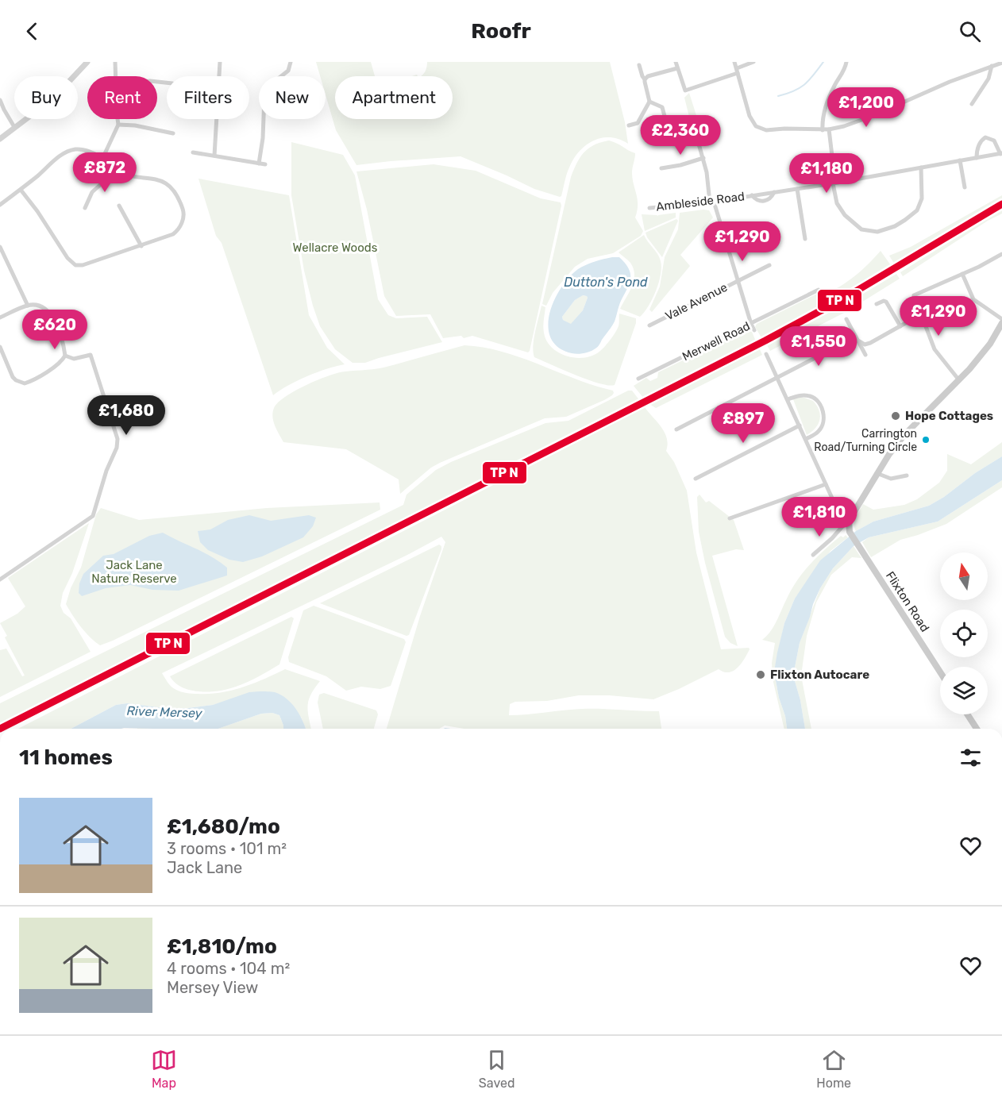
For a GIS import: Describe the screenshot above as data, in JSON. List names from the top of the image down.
{
  "streets": {
    "main road": ["Flixton Road"],
    "street": ["Ambleside Road", "Vale Avenue", "Merwell Road"]
  },
  "water": ["Dutton's Pond", "River Mersey"],
  "parks": ["Wellacre Woods", "Jack Lane Nature Reserve"],
  "places": ["Hope Cottages", "Carrington Road/Turning Circle", "Flixton Autocare"],
  "north": "top",
  "page": {
    "header": "Roofr",
    "chip": [
      "Buy",
      "Rent",
      "Filters",
      "New",
      "Apartment"
    ],
    "price": [
      "£1,200",
      "£2,360",
      "£872",
      "£1,180",
      "£1,290",
      "£1,290",
      "£620",
      "£1,550",
      "£1,680",
      "£897",
      "£1,810"
    ],
    "heading": "11 homes",
    "list": [
      {
        "name": "£1,680/mo",
        "note": "3 rooms · 101 m² · Jack Lane"
      },
      {
        "name": "£1,810/mo",
        "note": "4 rooms · 104 m² · Mersey View"
      }
    ],
    "tabs": ["Map", "Saved", "Home"]
  }
}
